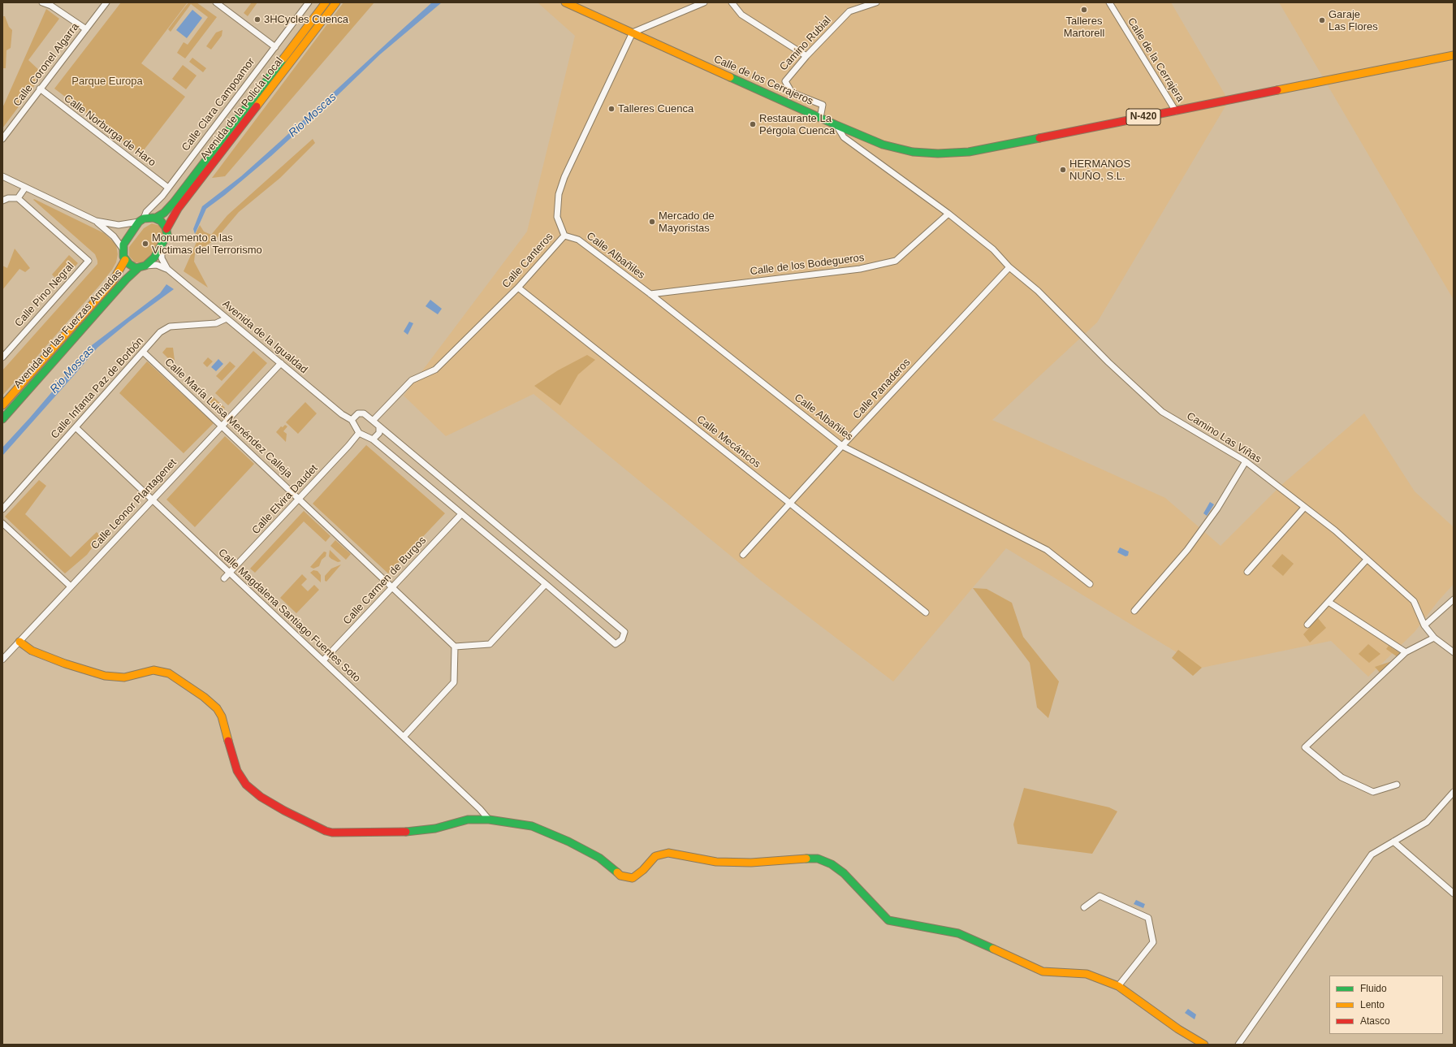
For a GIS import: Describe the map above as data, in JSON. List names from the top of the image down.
{
  "streets": {
    "main road": [
      "Calle de los Cerrajeros",
      "Avenida de la Policía Local",
      "N-420",
      "Avenida de las Fuerzas Armadas"
    ],
    "street": [
      "Camino Rubial",
      "Calle de la Cerrajera",
      "Calle Coronel Algarra",
      "Calle Clara Campoamor",
      "Calle Norburga de Haro",
      "Calle Albañiles",
      "Calle Canteros",
      "Calle de los Bodegueros",
      "Calle Pino Negral",
      "Avenida de la Igualdad",
      "Calle Infanta Paz de Borbón",
      "Calle Panaderos",
      "Calle María Luisa Menéndez Calleja",
      "Camino Las Viñas",
      "Calle Mecánicos",
      "Calle Elvira Daudet",
      "Calle Leonor Plantagenet",
      "Calle Carmen de Burgos",
      "Calle Magdalena Santiago Fuentes Soto"
    ]
  },
  "crossings": [
    ["Camino Rubial", "Calle de los Cerrajeros"],
    ["Calle de la Cerrajera", "N-420"],
    ["Calle Coronel Algarra", "Calle Norburga de Haro"],
    ["Calle de los Cerrajeros", "N-420"],
    ["Calle de los Cerrajeros", "Calle Canteros"],
    ["Calle Clara Campoamor", "Avenida de la Policía Local"],
    ["Calle Clara Campoamor", "Calle Norburga de Haro"],
    ["Calle Clara Campoamor", "Avenida de las Fuerzas Armadas"],
    ["Calle Clara Campoamor", "Avenida de la Igualdad"],
    ["Avenida de la Policía Local", "Avenida de las Fuerzas Armadas"],
    ["Avenida de la Policía Local", "Avenida de la Igualdad"],
    ["Calle Albañiles", "Calle Canteros"],
    ["Calle Albañiles", "Calle de los Bodegueros"],
    ["Calle Albañiles", "Calle Panaderos"],
    ["Calle Canteros", "Calle Mecánicos"],
    ["Avenida de las Fuerzas Armadas", "Avenida de la Igualdad"],
    ["Avenida de la Igualdad", "Calle Infanta Paz de Borbón"],
    ["Avenida de la Igualdad", "Calle Leonor Plantagenet"],
    ["Calle Infanta Paz de Borbón", "Calle María Luisa Menéndez Calleja"],
    ["Calle Infanta Paz de Borbón", "Calle Magdalena Santiago Fuentes Soto"],
    ["Calle Panaderos", "Camino Las Viñas"],
    ["Calle Panaderos", "Calle Mecánicos"],
    ["Calle María Luisa Menéndez Calleja", "Calle Elvira Daudet"],
    ["Calle María Luisa Menéndez Calleja", "Calle Leonor Plantagenet"],
    ["Calle María Luisa Menéndez Calleja", "Calle Carmen de Burgos"],
    ["Calle Elvira Daudet", "Calle Magdalena Santiago Fuentes Soto"],
    ["Calle Leonor Plantagenet", "Calle Magdalena Santiago Fuentes Soto"],
    ["Calle Carmen de Burgos", "Calle Magdalena Santiago Fuentes Soto"]
  ],
  "water": ["Rio Moscas"],
  "parks": ["Parque Europa"],
  "places": [
    "Talleres Martorell",
    "3HCycles Cuenca",
    "Garaje Las Flores",
    "Talleres Cuenca",
    "Restaurante La Pérgola Cuenca",
    "HERMANOS NUÑO, S.L.",
    "Mercado de Mayoristas",
    "Monumento a las Víctimas del Terrorismo"
  ],
  "legend": ["Fluido", "Lento", "Atasco"]
}
